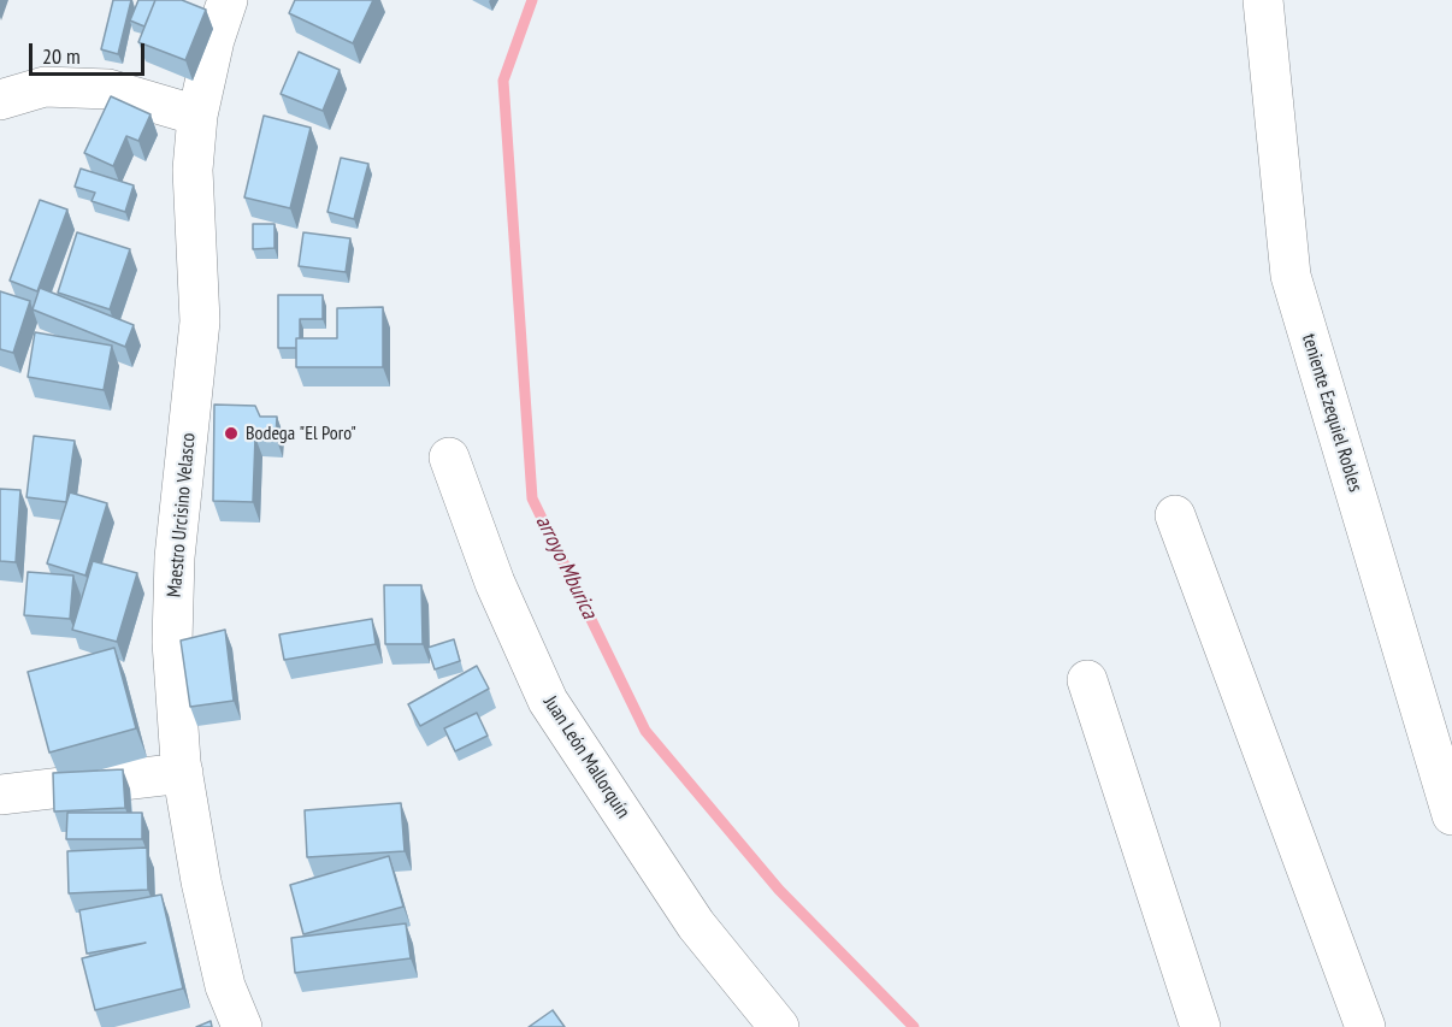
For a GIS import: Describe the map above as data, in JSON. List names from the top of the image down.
{
  "streets": {
    "street": ["teniente Ezequiel Robles", "Maestro Urcisino Velasco", "Juan León Mallorquín"]
  },
  "water": ["arroyo Mburica"],
  "places": ["Bodega \"El Poro\""],
  "scale_bar": "20 m"
}
